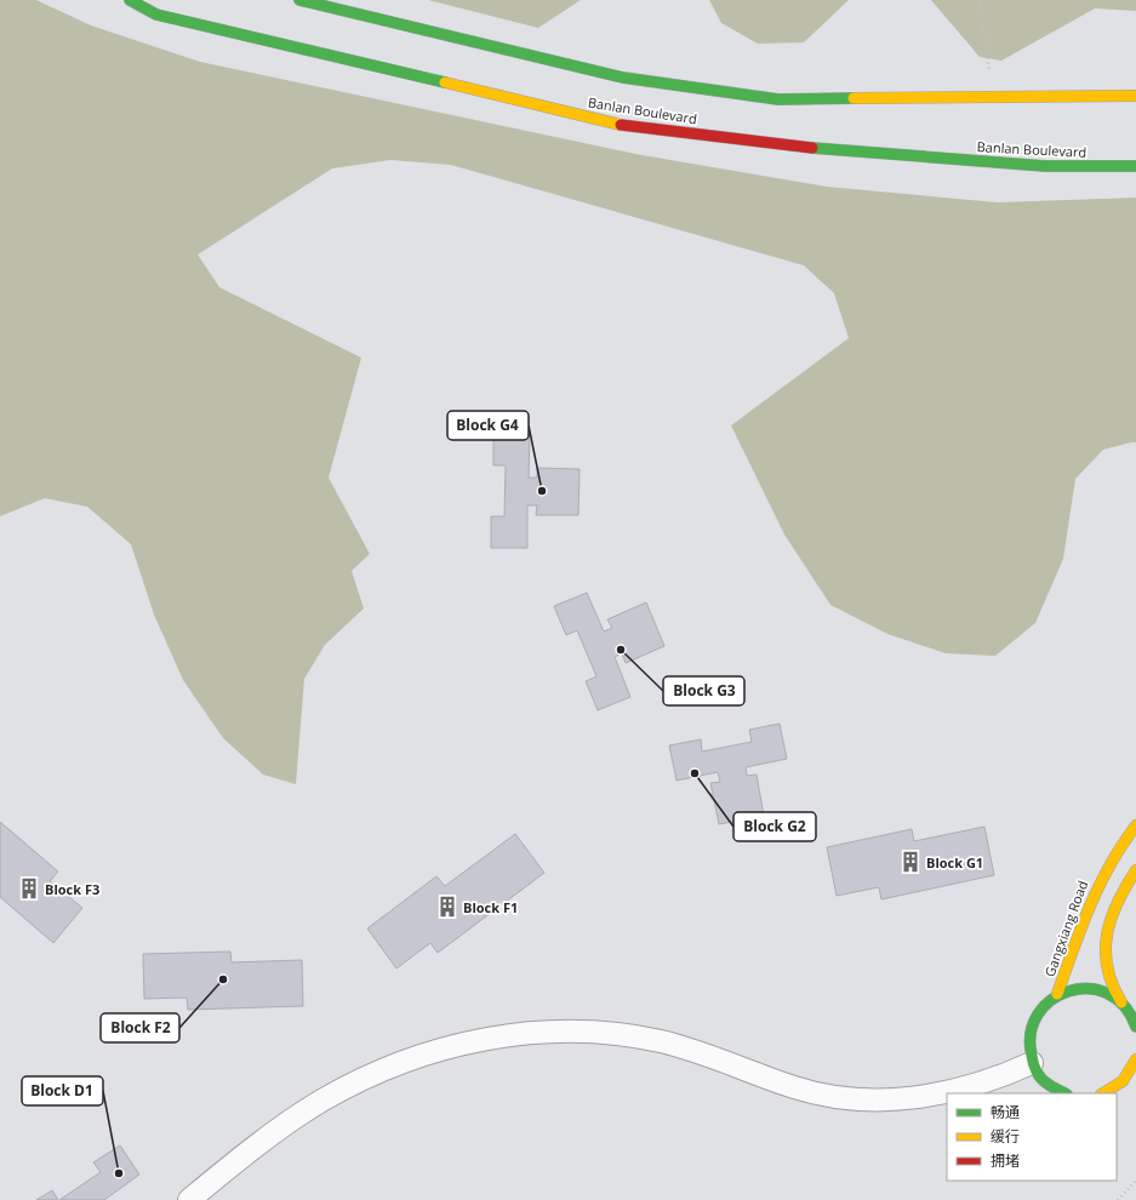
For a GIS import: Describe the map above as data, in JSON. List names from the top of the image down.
{
  "streets": {
    "main road": ["Banlan Boulevard", "Gangxiang Road"]
  },
  "places": {
    "other": [
      "Block G4",
      "Block G3",
      "Block G2",
      "Block F2",
      "Block D1"
    ],
    "building": ["Block G1", "Block F3", "Block F1"]
  },
  "legend": ["畅通", "缓行", "拥堵"]
}
